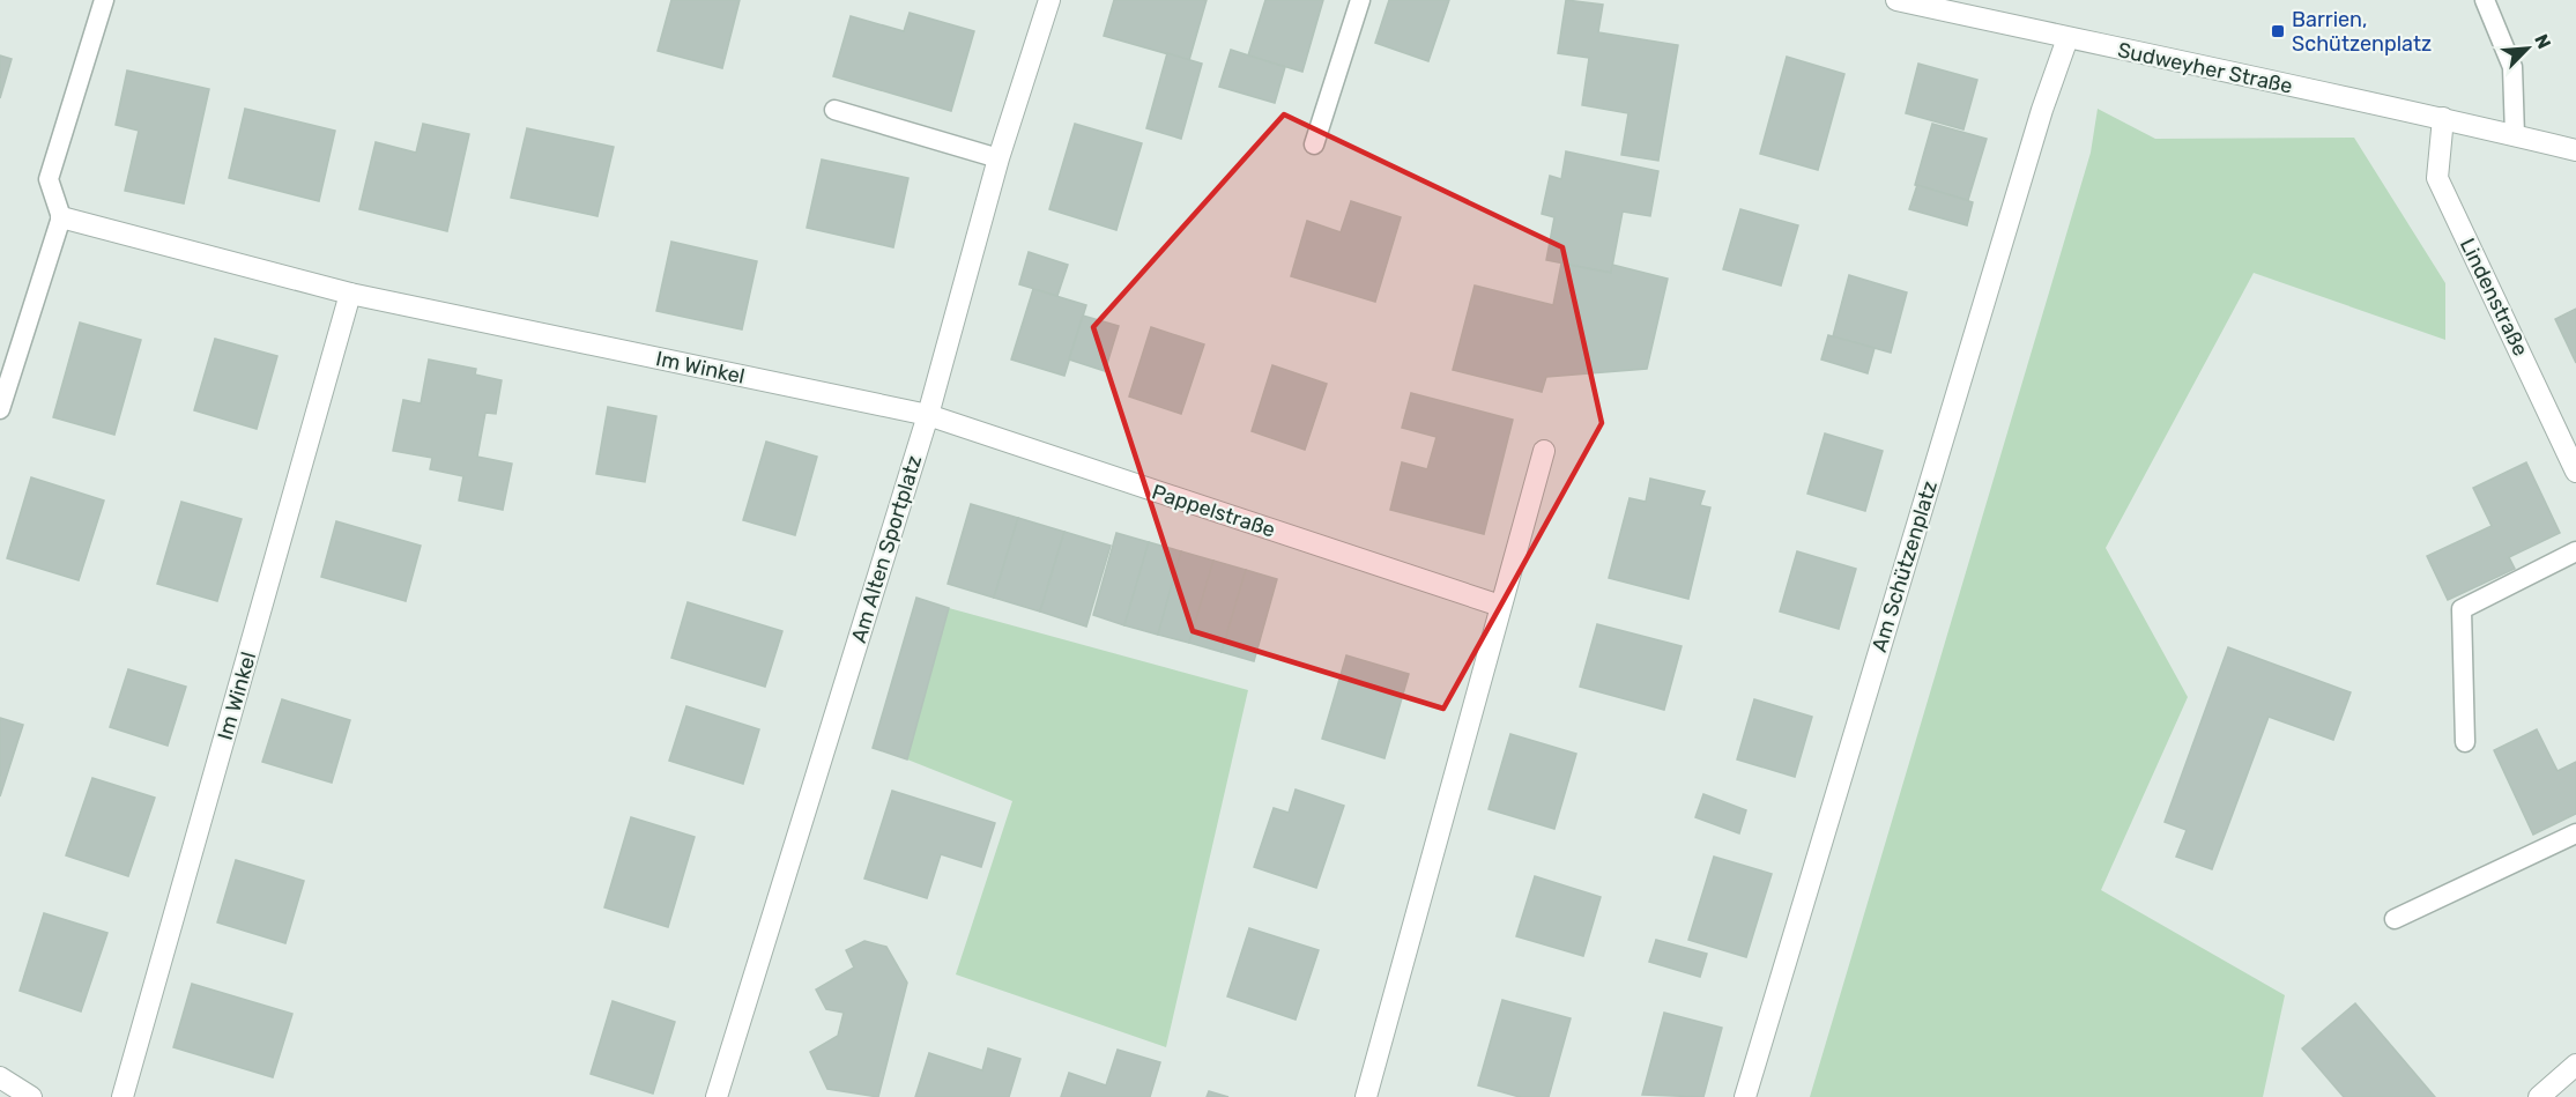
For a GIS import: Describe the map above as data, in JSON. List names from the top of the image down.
{
  "streets": {
    "street": [
      "Sudweyher Straße",
      "Lindenstraße",
      "Im Winkel",
      "Pappelstraße",
      "Am Alten Sportplatz",
      "Am Schützenplatz"
    ]
  },
  "crossings": [
    ["Sudweyher Straße", "Lindenstraße"],
    ["Sudweyher Straße", "Am Schützenplatz"],
    ["Im Winkel", "Pappelstraße"],
    ["Im Winkel", "Am Alten Sportplatz"],
    ["Pappelstraße", "Am Alten Sportplatz"]
  ],
  "places": {
    "transit": ["Barrien, Schützenplatz"]
  },
  "north": "top right"
}
